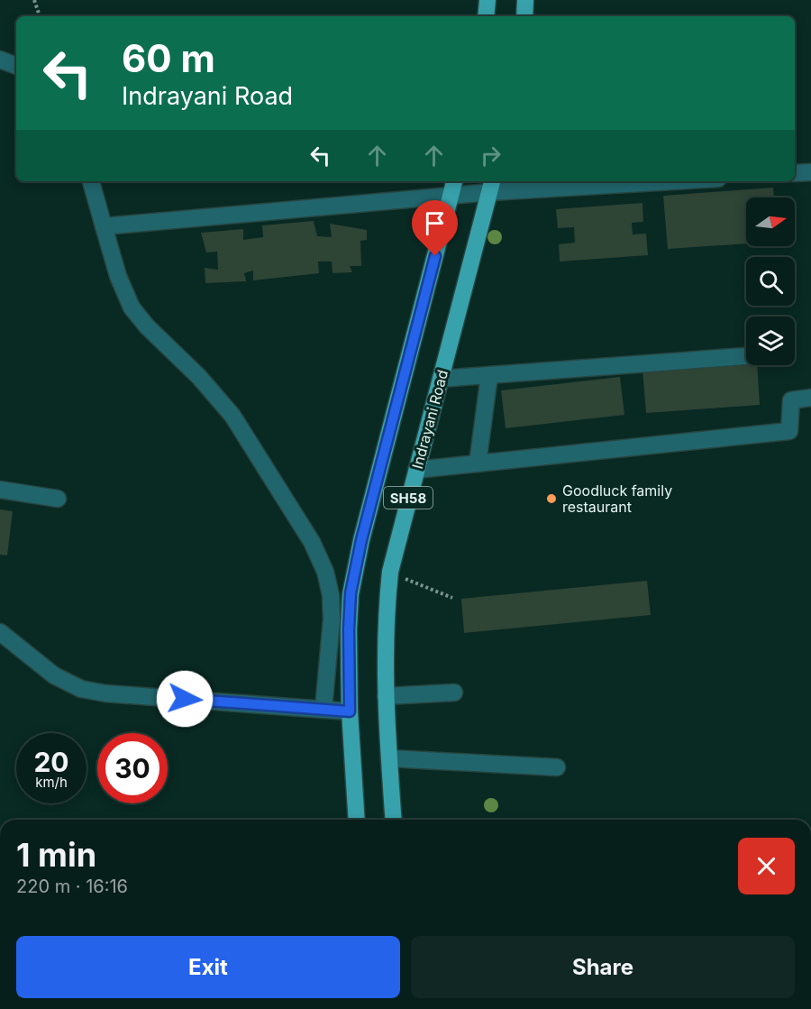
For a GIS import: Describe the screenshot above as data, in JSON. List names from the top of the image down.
{
  "streets": {
    "main road": ["Indrayani Road", "SH58"]
  },
  "places": ["Goodluck family restaurant"],
  "north": "right",
  "page": {
    "turn": ["60 m", "Indrayani Road"],
    "speed": "20 km/h",
    "limit": "30",
    "heading": ["1 min", "220 m · 16:16"],
    "buttons": ["Exit", "Share"]
  }
}
